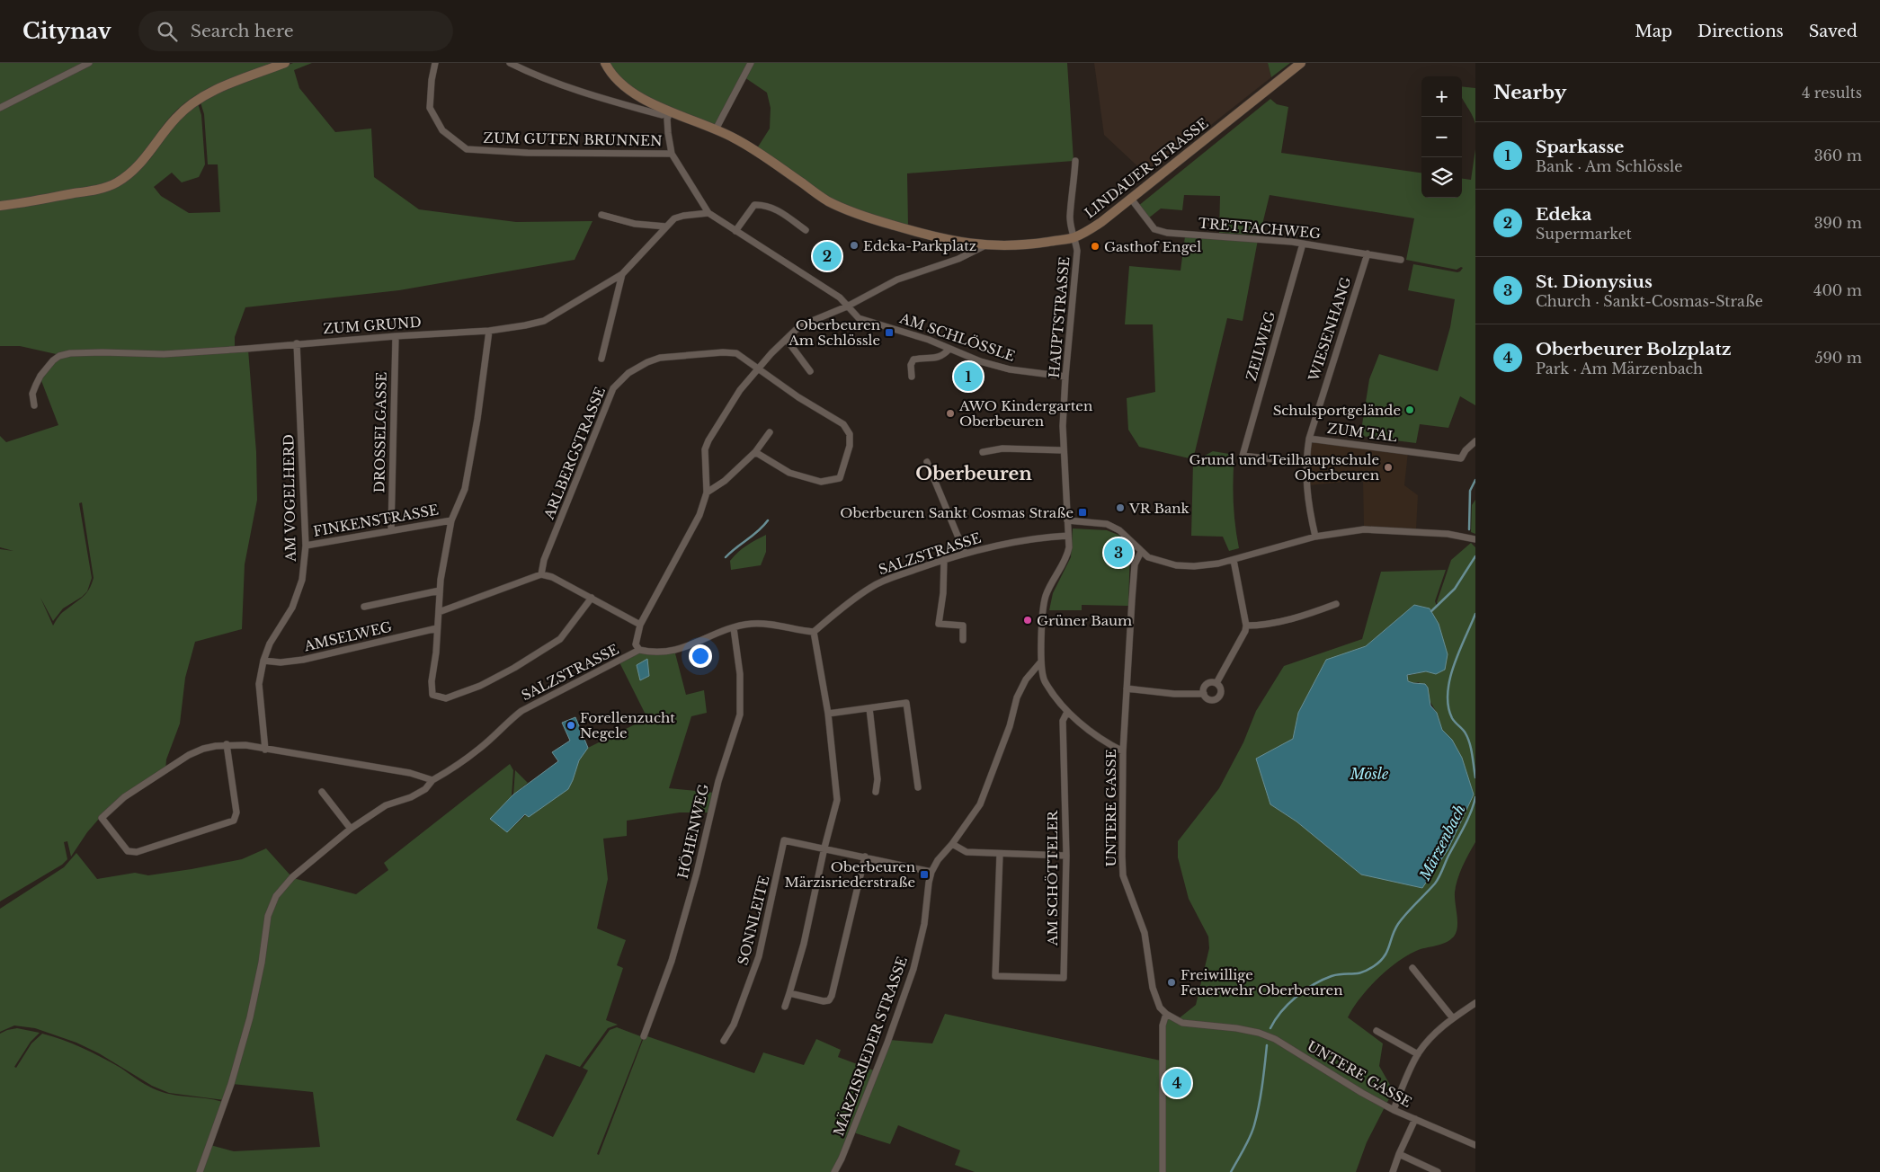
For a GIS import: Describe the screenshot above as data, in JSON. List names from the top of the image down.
{
  "streets": {
    "main road": ["LINDAUER STRASSE"],
    "street": [
      "ZUM GUTEN BRUNNEN",
      "TRETTACHWEG",
      "HAUPTSTRASSE",
      "ZUM GRUND",
      "WIESENHANG",
      "AM SCHLÖSSLE",
      "ZEILWEG",
      "DROSSELGASSE",
      "ZUM TAL",
      "ARLBERGSTRASSE",
      "AM VOGELHERD",
      "FINKENSTRASSE",
      "SALZSTRASSE",
      "AMSELWEG",
      "UNTERE GASSE",
      "HÖHENWEG",
      "AM SCHÖTTELER",
      "SONNLEITE",
      "MÄRZISRIEDER STRASSE"
    ]
  },
  "crossings": [
    ["LINDAUER STRASSE", "TRETTACHWEG"],
    ["LINDAUER STRASSE", "HAUPTSTRASSE"],
    ["TRETTACHWEG", "WIESENHANG"],
    ["TRETTACHWEG", "ZEILWEG"],
    ["HAUPTSTRASSE", "AM SCHLÖSSLE"],
    ["HAUPTSTRASSE", "SALZSTRASSE"],
    ["HAUPTSTRASSE", "UNTERE GASSE"],
    ["HAUPTSTRASSE", "AM SCHÖTTELER"],
    ["HAUPTSTRASSE", "MÄRZISRIEDER STRASSE"],
    ["ZUM GRUND", "AM SCHLÖSSLE"],
    ["ZUM GRUND", "DROSSELGASSE"],
    ["ZUM GRUND", "AM VOGELHERD"],
    ["WIESENHANG", "ZUM TAL"],
    ["ZEILWEG", "ZUM TAL"],
    ["DROSSELGASSE", "FINKENSTRASSE"],
    ["AM VOGELHERD", "FINKENSTRASSE"],
    ["AM VOGELHERD", "AMSELWEG"],
    ["SALZSTRASSE", "HÖHENWEG"],
    ["SONNLEITE", "MÄRZISRIEDER STRASSE"]
  ],
  "districts": ["Oberbeuren"],
  "water": ["Mösle", "Märzenbach"],
  "places": {
    "other": [
      "Edeka-Parkplatz",
      "Gasthof Engel",
      "Schulsportgelände",
      "AWO Kindergarten Oberbeuren",
      "Grund und Teilhauptschule Oberbeuren",
      "VR Bank",
      "Grüner Baum",
      "Forellenzucht Negele",
      "Freiwillige Feuerwehr Oberbeuren"
    ],
    "transit": ["Oberbeuren Am Schlössle", "Oberbeuren Sankt Cosmas Straße", "Oberbeuren Märzisriederstraße"]
  },
  "page": {
    "header": "Citynav",
    "search": "Search here",
    "nav": ["Map", "Directions", "Saved"],
    "heading": ["Nearby", "4 results"],
    "map_buttons": ["+", "−"],
    "list": [
      {
        "mark": "1",
        "name": "Sparkasse",
        "note": "Bank · Am Schlössle",
        "value": "360 m"
      },
      {
        "mark": "2",
        "name": "Edeka",
        "note": "Supermarket",
        "value": "390 m"
      },
      {
        "mark": "3",
        "name": "St. Dionysius",
        "note": "Church · Sankt-Cosmas-Straße",
        "value": "400 m"
      },
      {
        "mark": "4",
        "name": "Oberbeurer Bolzplatz",
        "note": "Park · Am Märzenbach",
        "value": "590 m"
      }
    ],
    "pins": [
      "2",
      "1",
      "3",
      "4"
    ]
  }
}
